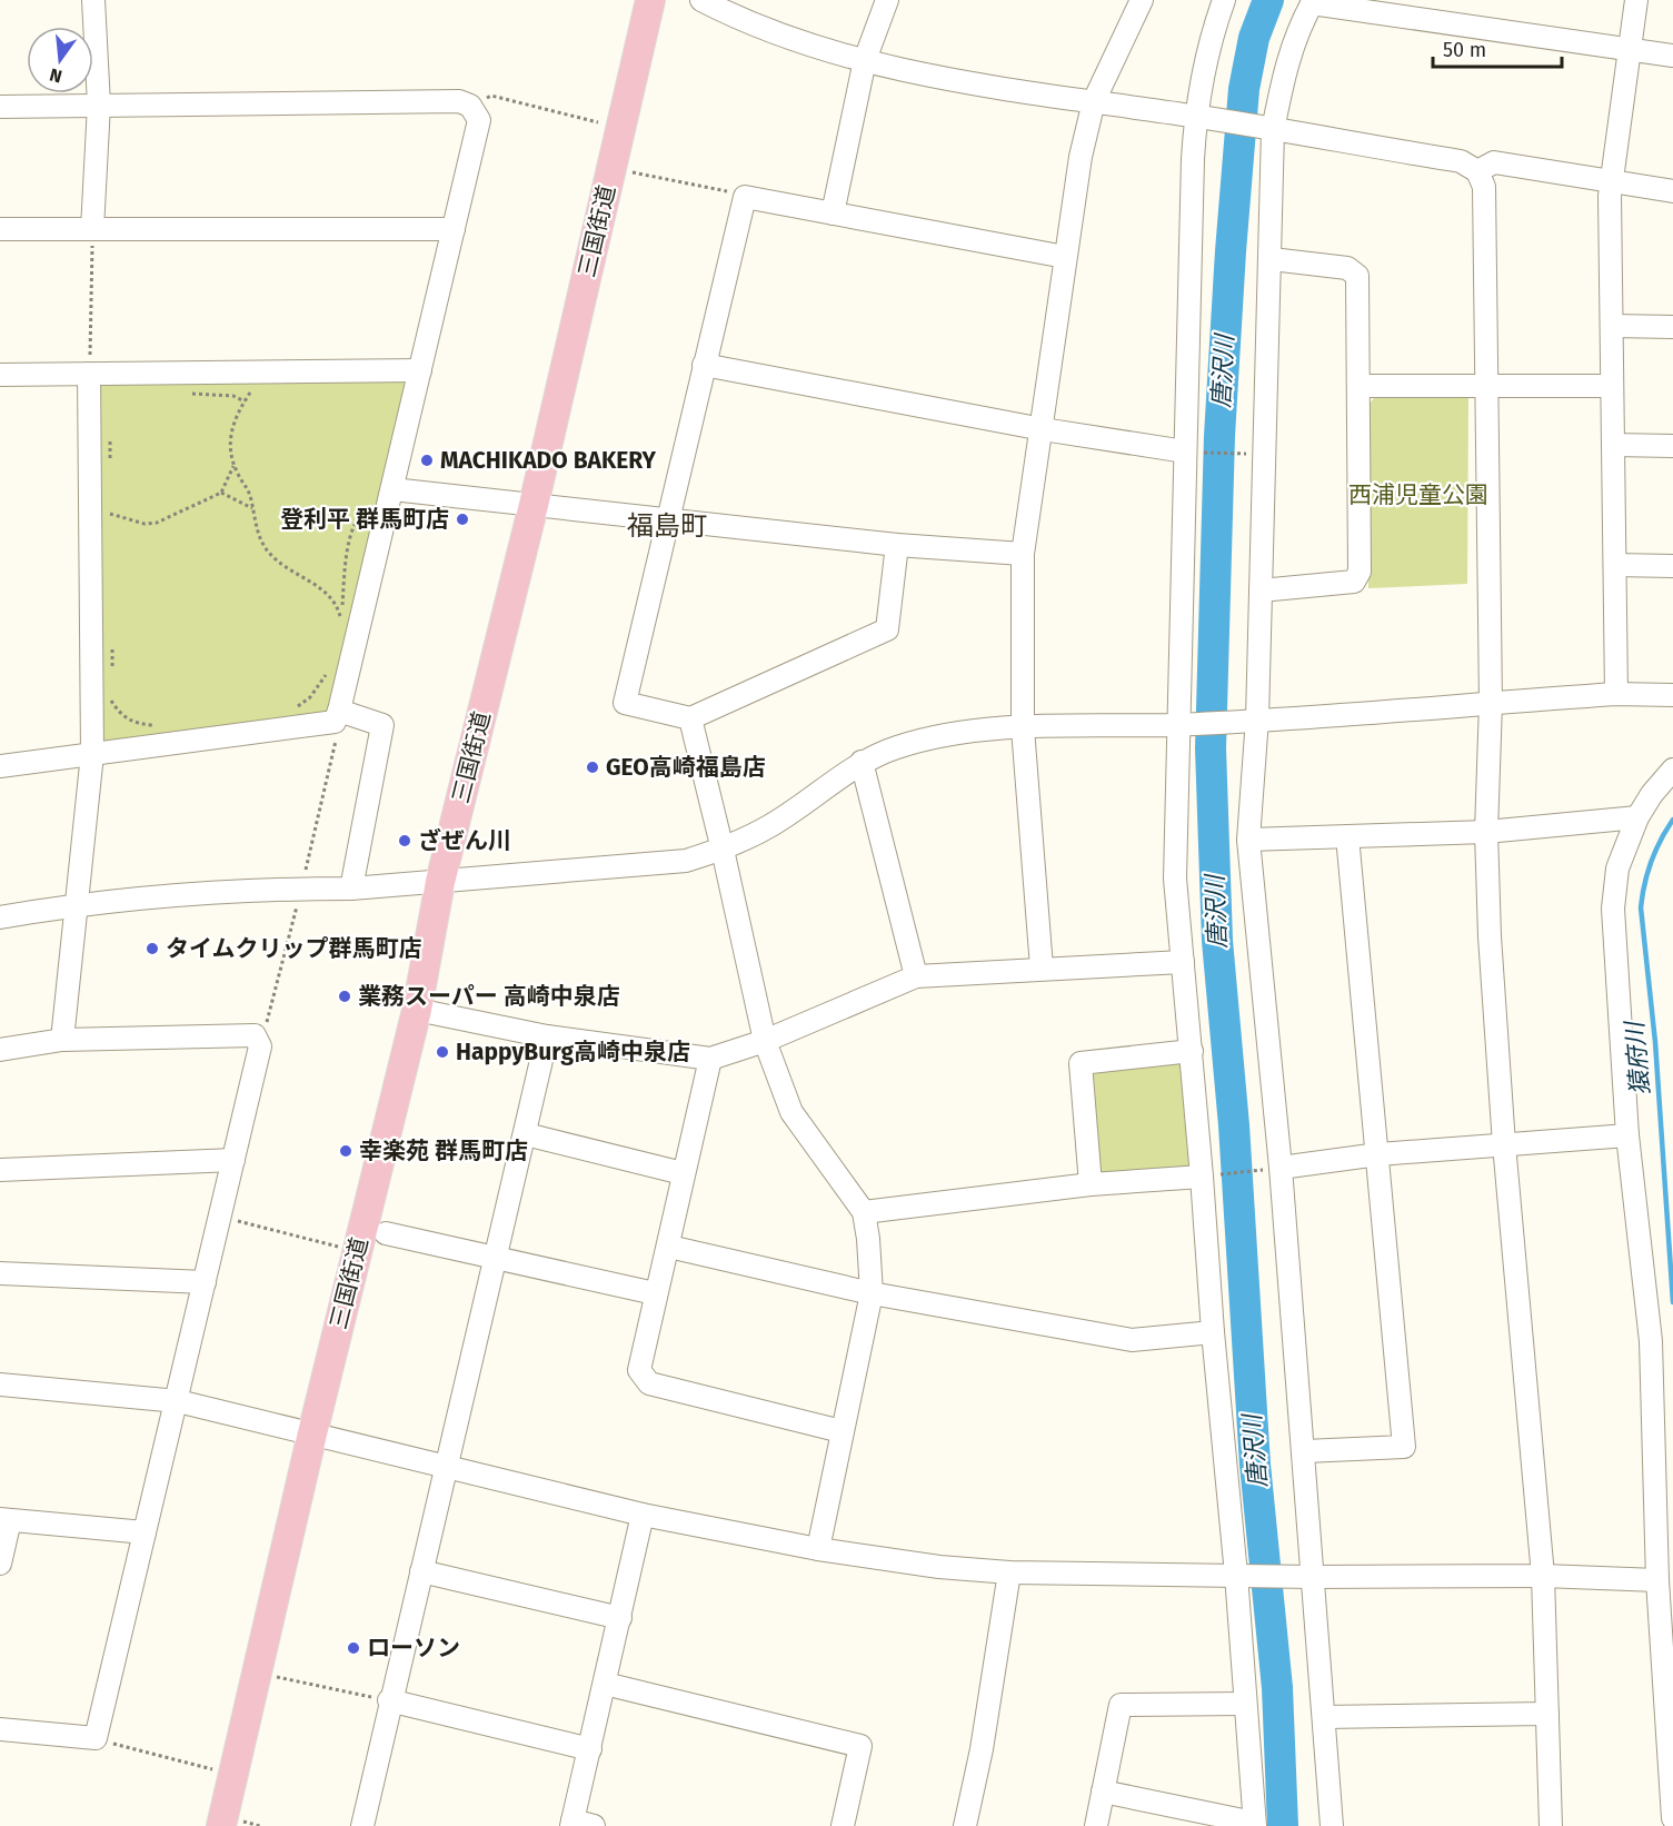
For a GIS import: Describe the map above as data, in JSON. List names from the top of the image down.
{
  "streets": {
    "main road": ["三国街道"]
  },
  "districts": ["福島町"],
  "water": ["唐沢川", "猿府川"],
  "parks": ["西浦児童公園"],
  "places": [
    "MACHIKADO BAKERY",
    "登利平 群馬町店",
    "GEO高崎福島店",
    "ざぜん川",
    "タイムクリップ群馬町店",
    "業務スーパー 高崎中泉店",
    "HappyBurg高崎中泉店",
    "幸楽苑 群馬町店",
    "ローソン"
  ],
  "scale_bar": "50 m",
  "north": "bottom"
}
